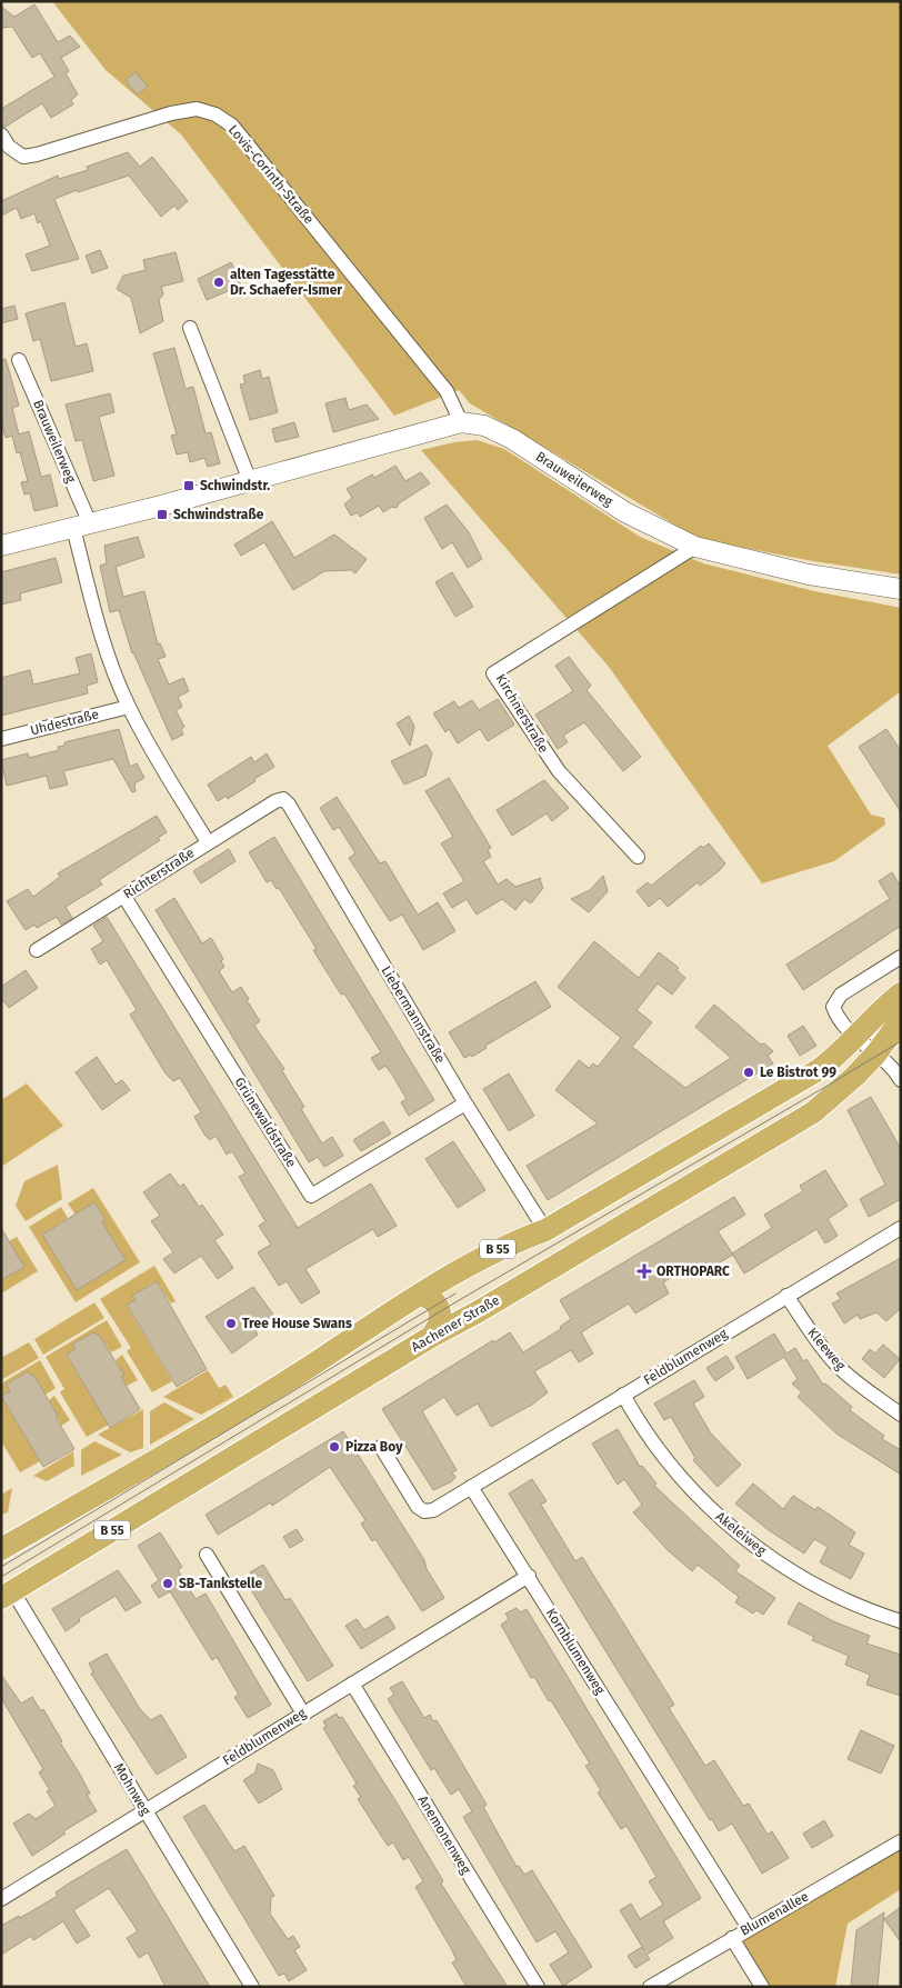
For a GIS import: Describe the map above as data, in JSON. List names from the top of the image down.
{
  "streets": {
    "main road": ["B 55", "Aachener Straße"],
    "street": [
      "Lovis-Corinth-Straße",
      "Brauweilerweg",
      "Kirchnerstraße",
      "Uhdestraße",
      "Richterstraße",
      "Liebermannstraße",
      "Grünewaldstraße",
      "Kleeweg",
      "Feldblumenweg",
      "Akeleiweg",
      "Kornblumenweg",
      "Mohnweg",
      "Anemonenweg",
      "Blumenallee"
    ]
  },
  "crossings": [
    ["Lovis-Corinth-Straße", "Brauweilerweg"],
    ["Brauweilerweg", "Kirchnerstraße"],
    ["Richterstraße", "Liebermannstraße"],
    ["Richterstraße", "Grünewaldstraße"],
    ["Liebermannstraße", "Grünewaldstraße"],
    ["Liebermannstraße", "B 55"],
    ["Aachener Straße", "Mohnweg"],
    ["Kleeweg", "Feldblumenweg"],
    ["Feldblumenweg", "Akeleiweg"],
    ["Feldblumenweg", "Kornblumenweg"],
    ["Feldblumenweg", "Mohnweg"],
    ["Feldblumenweg", "Anemonenweg"],
    ["Kornblumenweg", "Blumenallee"]
  ],
  "places": {
    "other": [
      "alten Tagesstätte Dr. Schaefer-Ismer",
      "Le Bistrot 99",
      "Tree House Swans",
      "Pizza Boy",
      "SB-Tankstelle"
    ],
    "transit": ["Schwindstr.", "Schwindstraße"],
    "health": ["ORTHOPARC"]
  }
}
